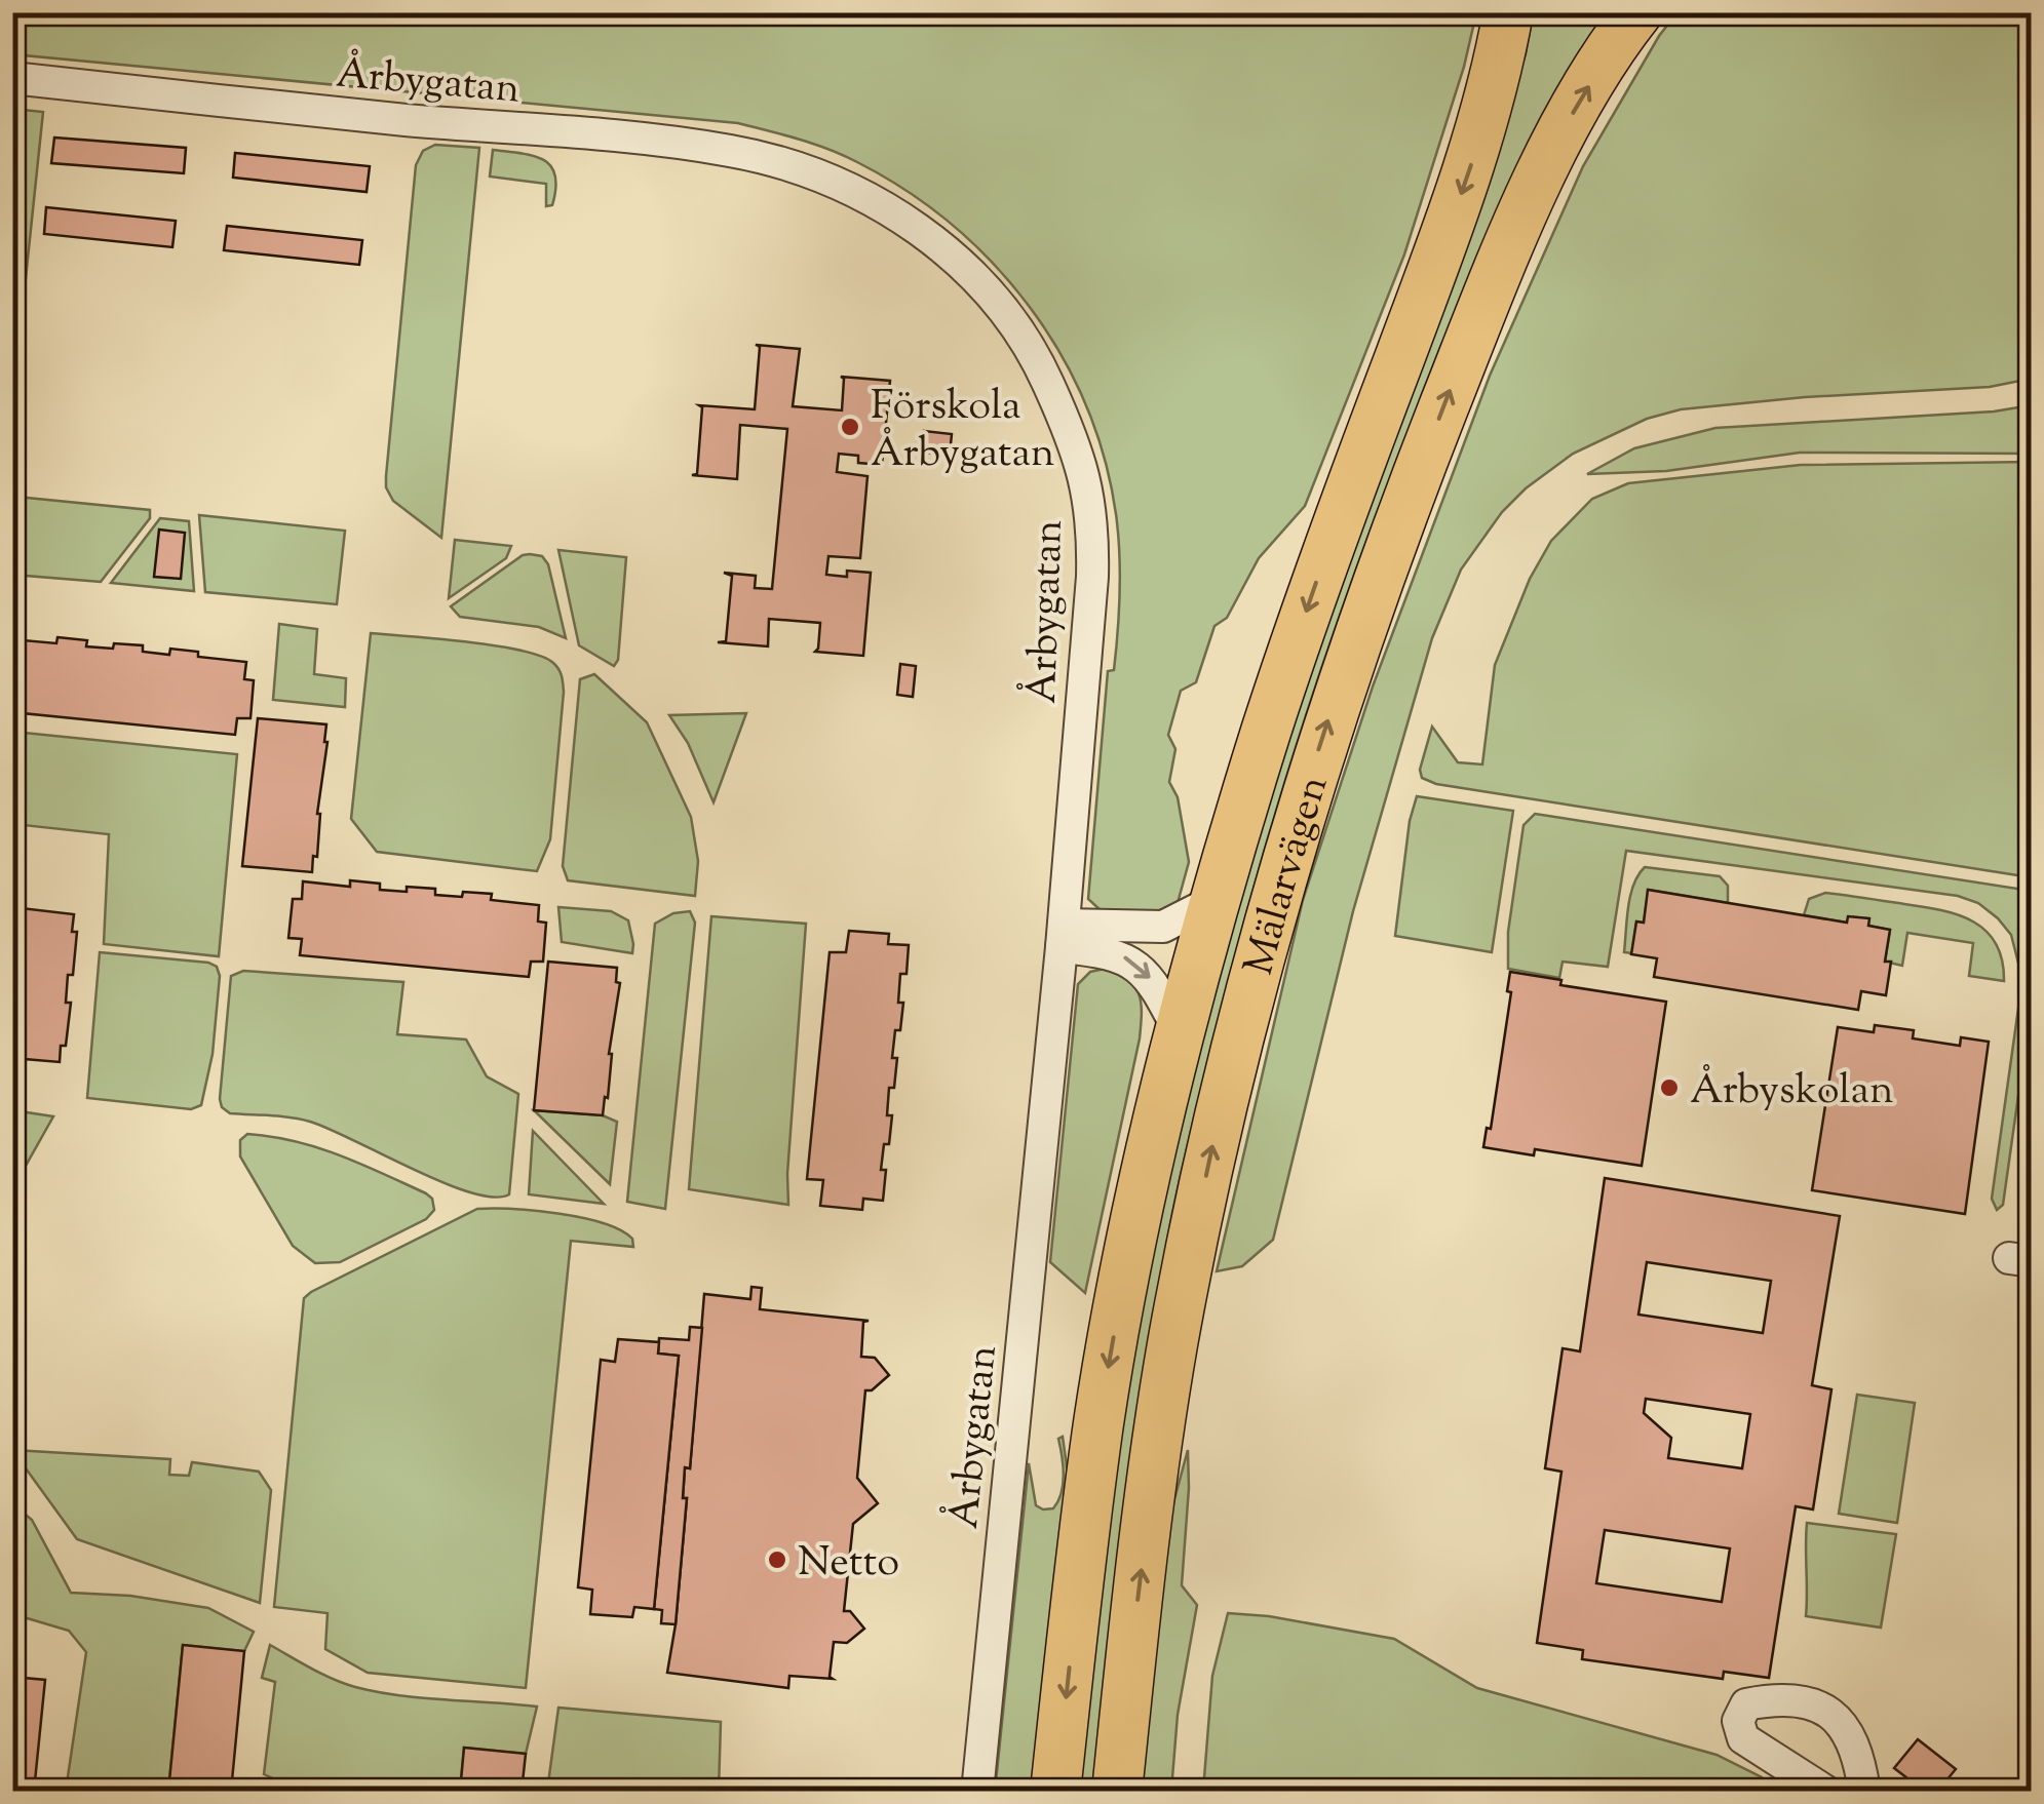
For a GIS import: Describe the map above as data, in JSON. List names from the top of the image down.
{
  "streets": {
    "main road": ["Mälarvägen"],
    "street": ["Årbygatan"]
  },
  "places": ["Förskola Årbygatan", "Årbyskolan", "Netto"]
}
